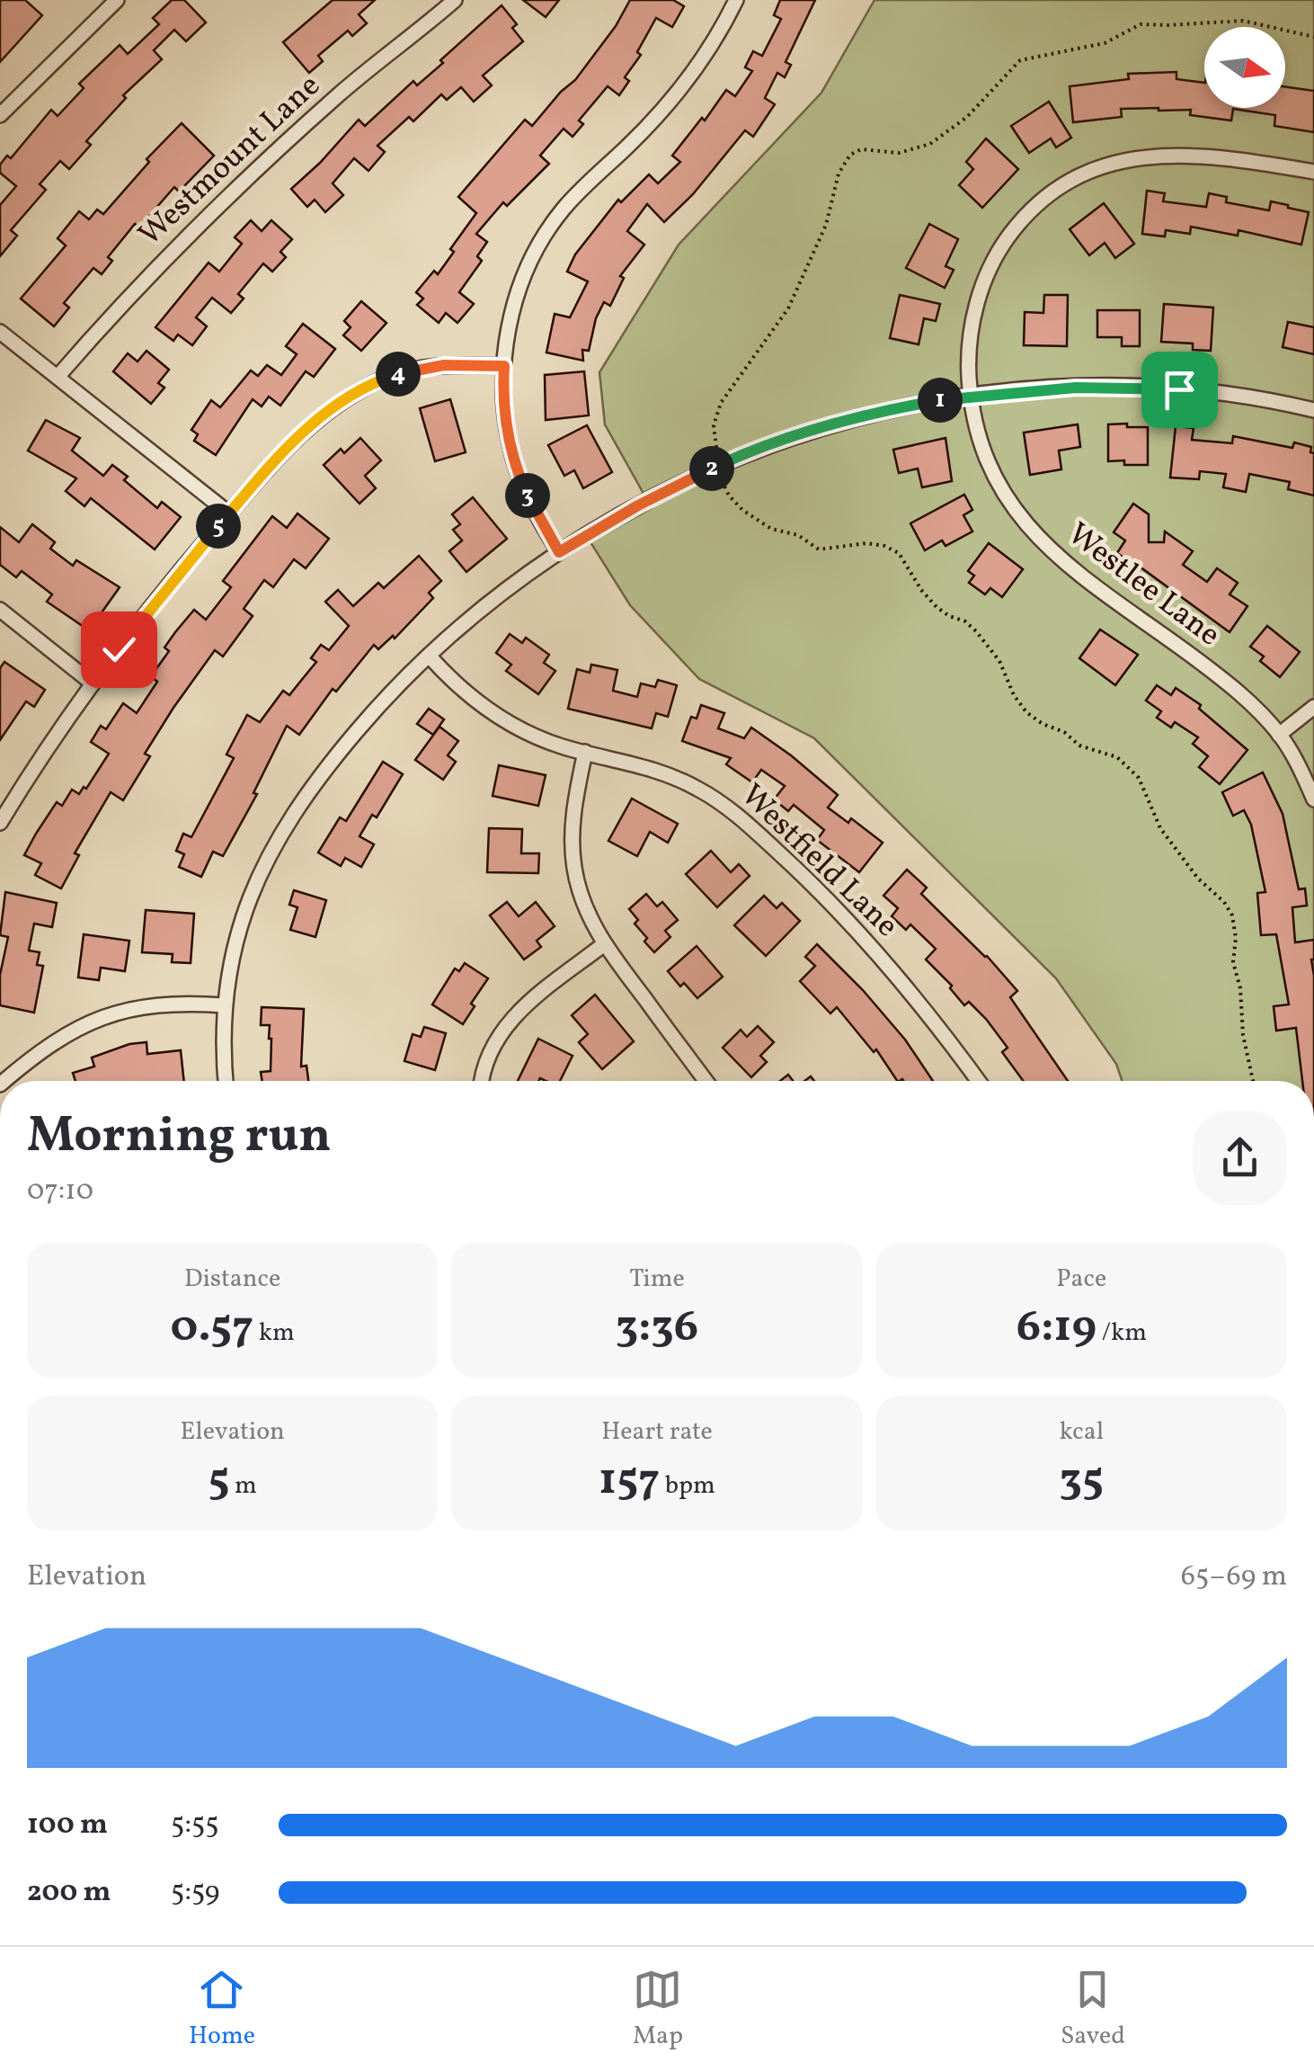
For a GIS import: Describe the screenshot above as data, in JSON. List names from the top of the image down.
{
  "streets": {
    "street": ["Westmount Lane", "Westlee Lane", "Westfield Lane"]
  },
  "north": "right",
  "page": {
    "pins": [
      "4",
      "1",
      "2",
      "3",
      "5"
    ],
    "heading": ["Morning run", "07:10"],
    "stats": [
      ["Distance", "0.57 km"],
      ["Time", "3:36"],
      ["Pace", "6:19 /km"],
      ["Elevation", "5 m"],
      ["Heart rate", "157 bpm"],
      ["kcal", "35"]
    ],
    "chart": ["Elevation", "65–69 m"],
    "list": [
      {
        "name": "100 m",
        "note": "5:55"
      },
      {
        "name": "200 m",
        "note": "5:59"
      }
    ],
    "tabs": ["Home", "Map", "Saved"]
  }
}
